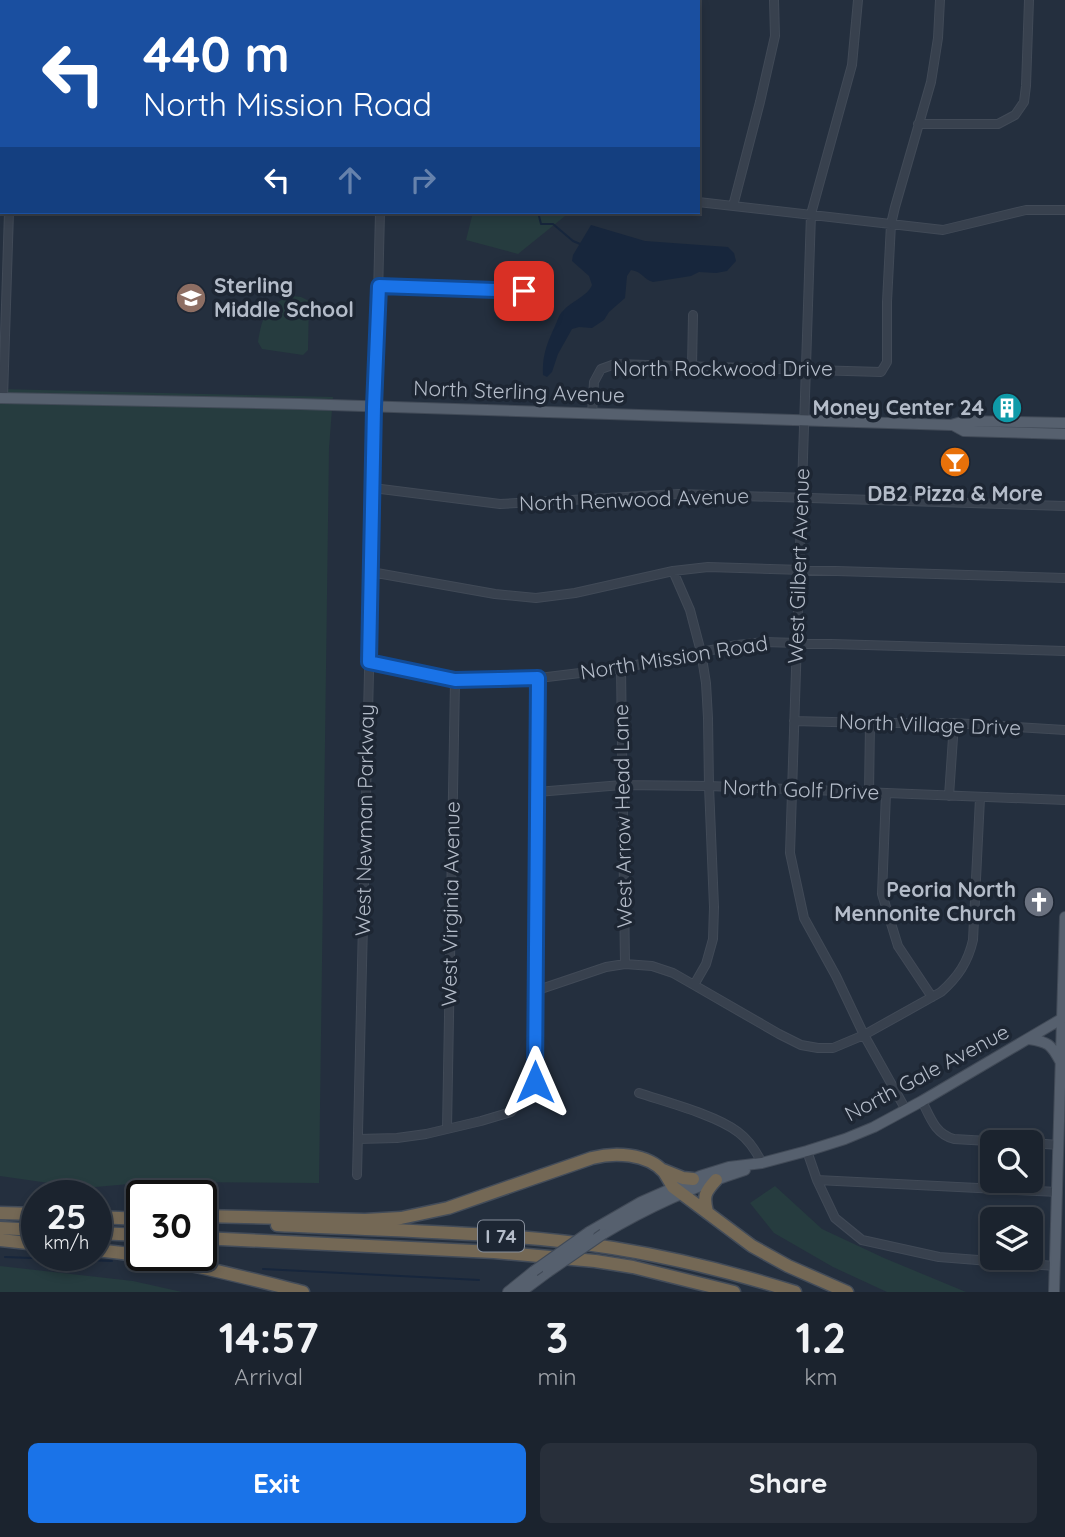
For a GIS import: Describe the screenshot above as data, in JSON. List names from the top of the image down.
{
  "streets": {
    "highway": ["I 74"],
    "main road": ["North Sterling Avenue", "North Gale Avenue"],
    "street": [
      "North Rockwood Drive",
      "North Renwood Avenue",
      "West Gilbert Avenue",
      "North Mission Road",
      "North Village Drive",
      "North Golf Drive",
      "West Arrow Head Lane",
      "West Newman Parkway",
      "West Virginia Avenue"
    ]
  },
  "crossings": [
    ["North Rockwood Drive", "North Sterling Avenue"],
    ["North Rockwood Drive", "West Gilbert Avenue"],
    ["North Sterling Avenue", "West Gilbert Avenue"],
    ["North Sterling Avenue", "West Newman Parkway"],
    ["North Renwood Avenue", "West Gilbert Avenue"],
    ["North Renwood Avenue", "West Newman Parkway"],
    ["West Gilbert Avenue", "North Mission Road"],
    ["West Gilbert Avenue", "North Village Drive"],
    ["West Gilbert Avenue", "North Golf Drive"],
    ["West Gilbert Avenue", "North Gale Avenue"],
    ["North Mission Road", "West Arrow Head Lane"],
    ["North Mission Road", "West Newman Parkway"],
    ["North Mission Road", "West Virginia Avenue"],
    ["North Golf Drive", "West Arrow Head Lane"]
  ],
  "places": {
    "school or university": ["Sterling Middle School"],
    "building": ["Money Center 24"],
    "bar": ["DB2 Pizza & More"],
    "church": ["Peoria North Mennonite Church"]
  },
  "page": {
    "turn": ["440 m", "North Mission Road"],
    "speed": "25 km/h",
    "limit": "30",
    "eta": [
      "14:57",
      "Arrival",
      "3",
      "min",
      "1.2",
      "km"
    ],
    "buttons": ["Exit", "Share"]
  }
}
